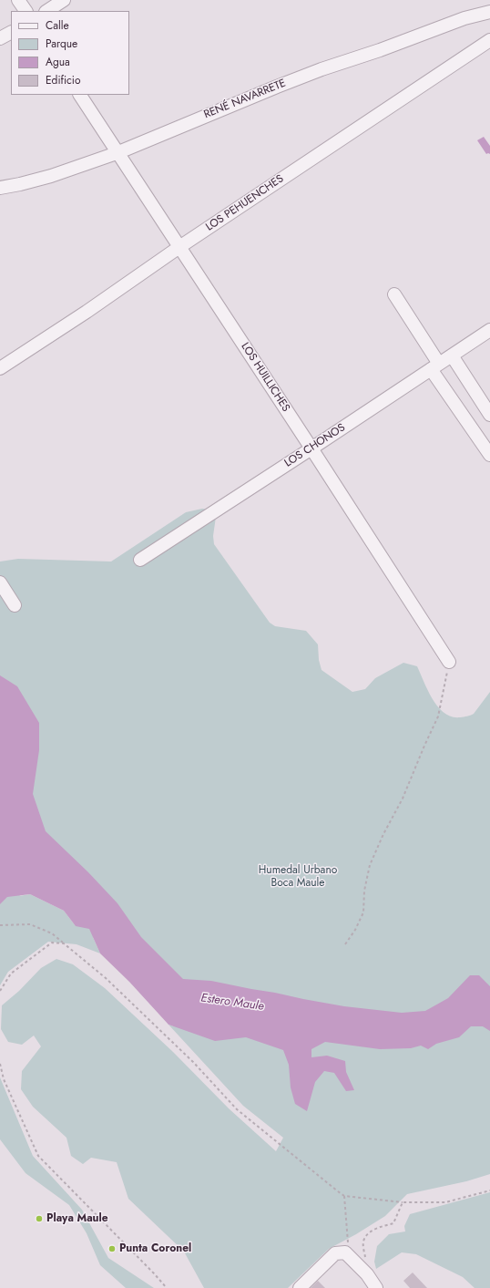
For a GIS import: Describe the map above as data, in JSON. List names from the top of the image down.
{
  "streets": {
    "street": [
      "RENÉ NAVARRETE",
      "LOS PEHUENCHES",
      "LOS HUILLICHES",
      "LOS CHONOS"
    ]
  },
  "crossings": [
    ["RENÉ NAVARRETE", "LOS HUILLICHES"],
    ["LOS PEHUENCHES", "LOS HUILLICHES"],
    ["LOS HUILLICHES", "LOS CHONOS"]
  ],
  "water": ["Estero Maule"],
  "parks": ["Humedal Urbano Boca Maule"],
  "places": ["Playa Maule", "Punta Coronel"],
  "legend": [
    "Calle",
    "Parque",
    "Agua",
    "Edificio"
  ]
}
